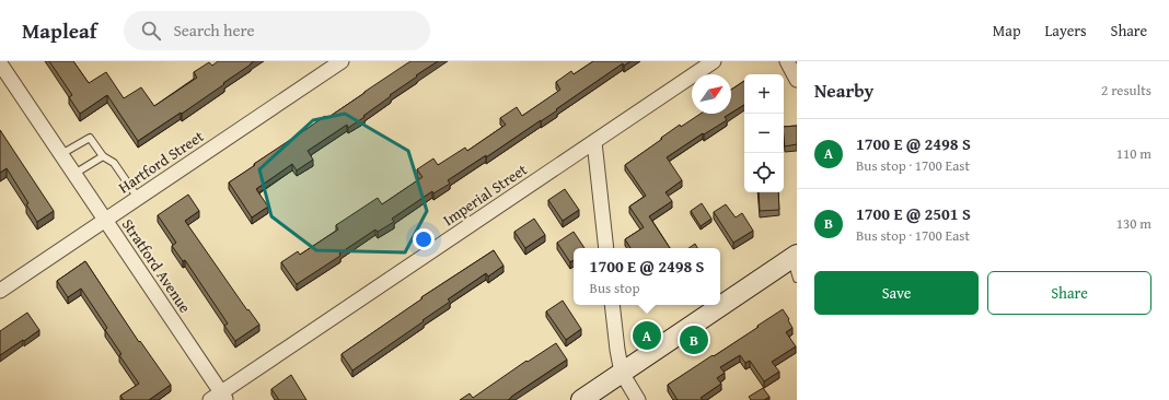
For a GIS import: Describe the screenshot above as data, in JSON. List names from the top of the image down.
{
  "streets": {
    "street": ["Hartford Street", "Imperial Street", "Stratford Avenue"]
  },
  "crossings": [
    ["Hartford Street", "Stratford Avenue"],
    ["Imperial Street", "Stratford Avenue"]
  ],
  "north": "top right",
  "page": {
    "header": "Mapleaf",
    "search": "Search here",
    "nav": ["Map", "Layers", "Share"],
    "heading": ["Nearby", "2 results"],
    "map_buttons": ["+", "−"],
    "list": [
      {
        "mark": "A",
        "name": "1700 E @ 2498 S",
        "note": "Bus stop · 1700 East",
        "value": "110 m"
      },
      {
        "mark": "B",
        "name": "1700 E @ 2501 S",
        "note": "Bus stop · 1700 East",
        "value": "130 m"
      }
    ],
    "popup": ["1700 E @ 2498 S", "Bus stop"],
    "buttons": ["Save", "Share"],
    "pins": ["A", "B"]
  }
}
